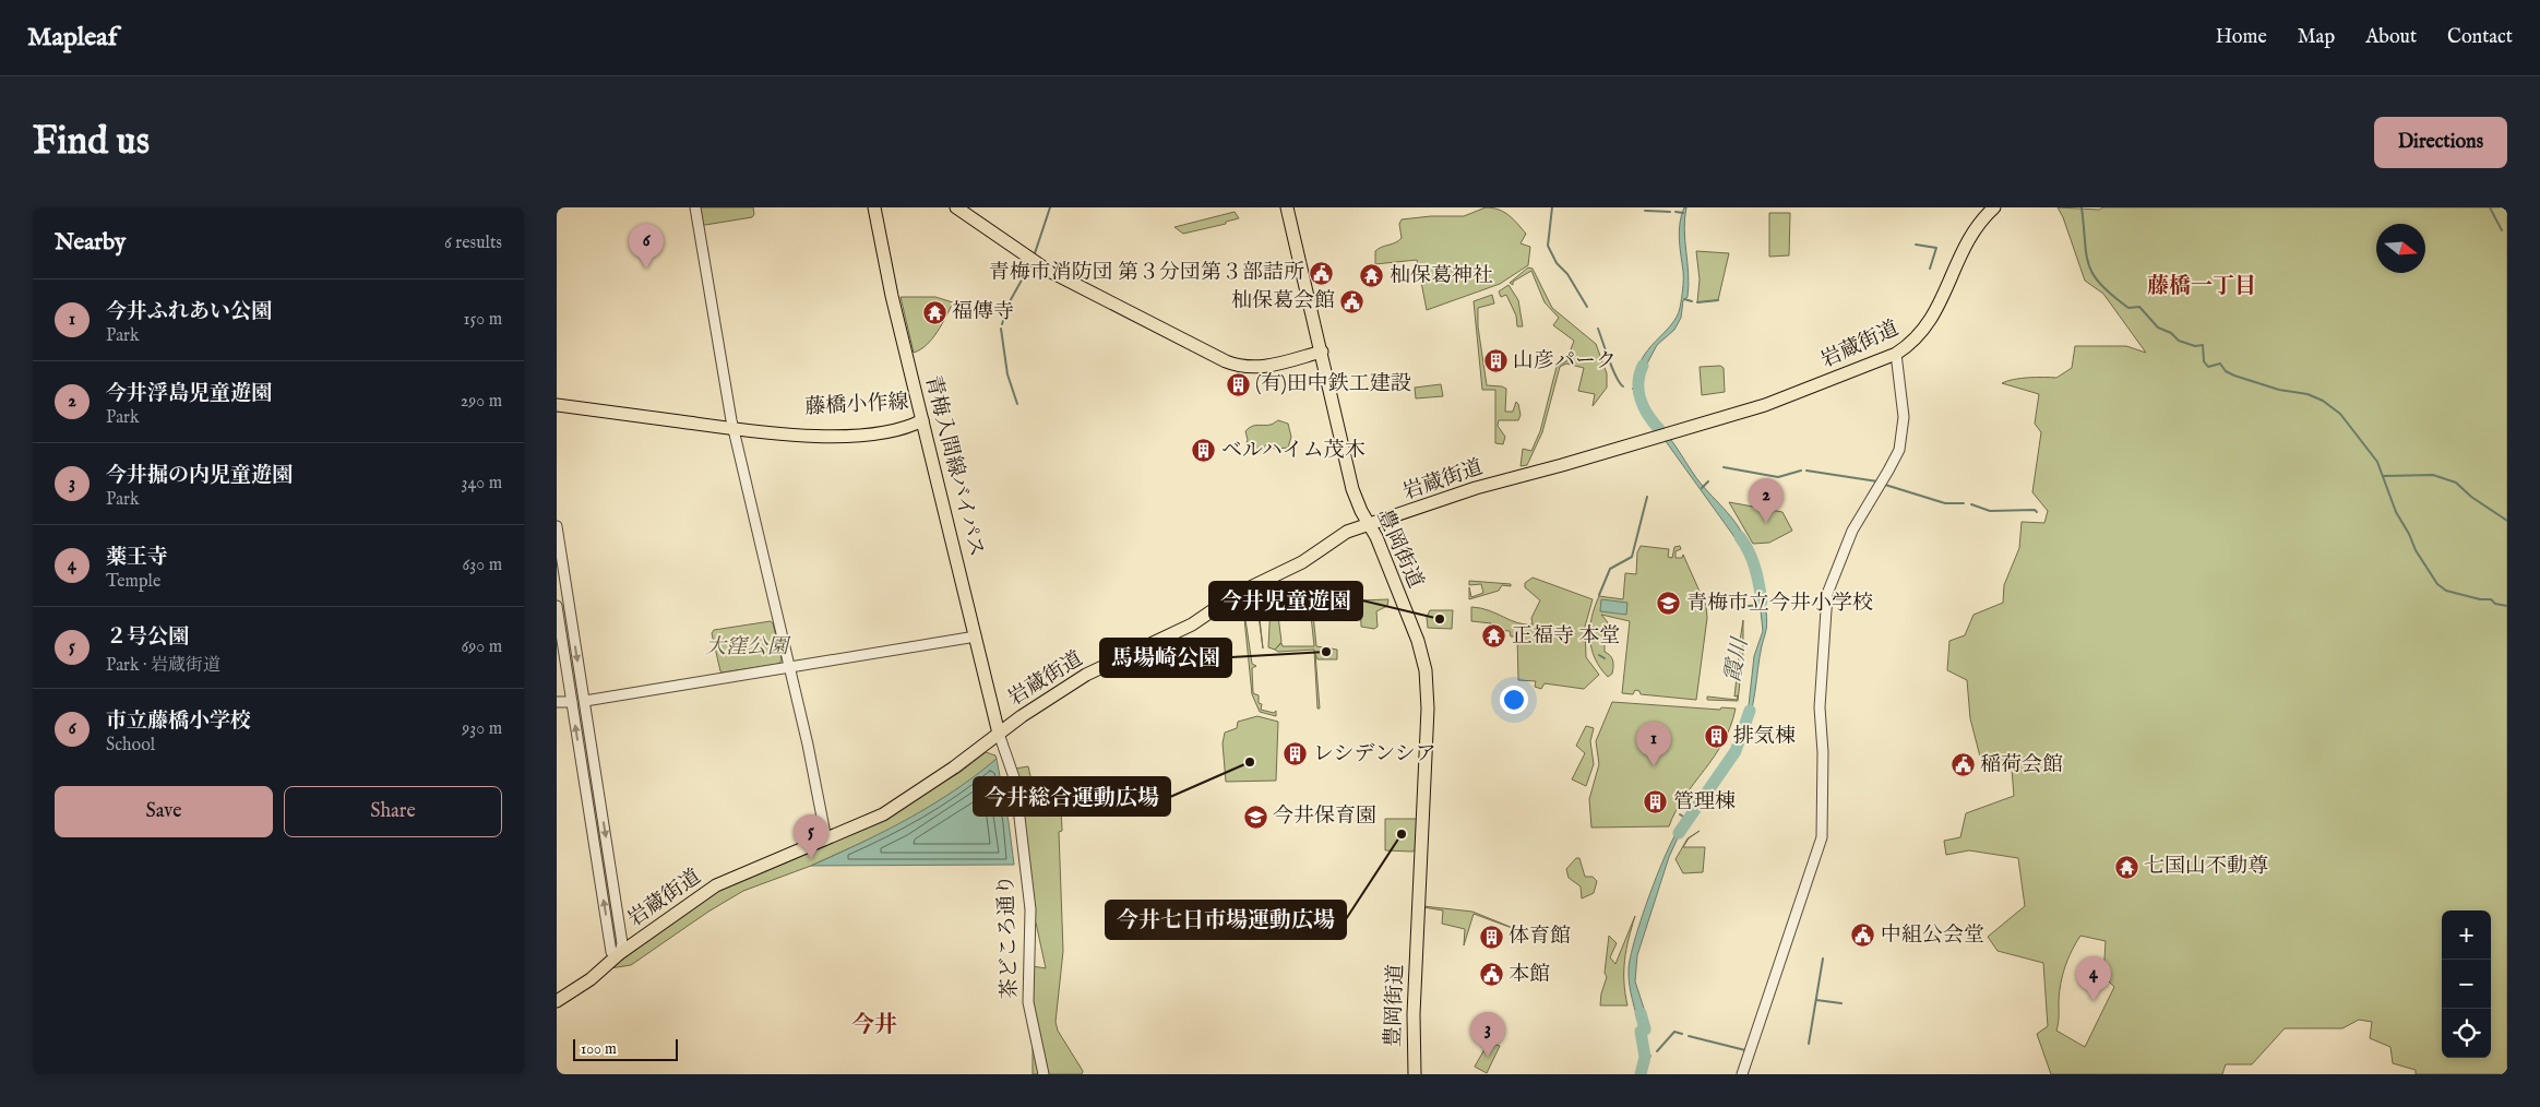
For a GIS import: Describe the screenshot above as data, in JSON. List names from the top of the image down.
{
  "streets": {
    "main road": [
      "岩蔵街道",
      "藤橋小作線",
      "青梅入間線バイパス",
      "豊岡街道"
    ],
    "street": ["茶どころ通り"]
  },
  "crossings": [
    ["岩蔵街道", "青梅入間線バイパス"],
    ["岩蔵街道", "豊岡街道"],
    ["岩蔵街道", "茶どころ通り"],
    ["藤橋小作線", "青梅入間線バイパス"],
    ["青梅入間線バイパス", "茶どころ通り"]
  ],
  "districts": ["藤橋一丁目", "今井"],
  "water": ["霞川"],
  "parks": ["大窪公園"],
  "places": {
    "public building": [
      "青梅市消防団 第３分団第３部詰所",
      "杣保葛会館",
      "稲荷会館",
      "中組公会堂",
      "本館"
    ],
    "temple": [
      "杣保葛神社",
      "福傳寺",
      "正福寺 本堂",
      "七国山不動尊"
    ],
    "building": [
      "山彦パーク",
      "(有)田中鉄工建設",
      "ベルハイム茂木",
      "排気棟",
      "レシデンシア",
      "管理棟",
      "体育館"
    ],
    "school or university": ["青梅市立今井小学校", "今井保育園"],
    "other": [
      "今井児童遊園",
      "馬場崎公園",
      "今井総合運動広場",
      "今井七日市場運動広場"
    ]
  },
  "scale_bar": "100 m",
  "north": "right",
  "page": {
    "header": "Mapleaf",
    "nav": [
      "Home",
      "Map",
      "About",
      "Contact"
    ],
    "buttons": [
      "Directions",
      ["Save", "Share"]
    ],
    "title": "Find us",
    "heading": ["Nearby", "6 results"],
    "pins": [
      "6",
      "2",
      "1",
      "5",
      "4",
      "3"
    ],
    "list": [
      {
        "mark": "1",
        "name": "今井ふれあい公園",
        "note": "Park",
        "value": "150 m"
      },
      {
        "mark": "2",
        "name": "今井浮島児童遊園",
        "note": "Park",
        "value": "290 m"
      },
      {
        "mark": "3",
        "name": "今井掘の内児童遊園",
        "note": "Park",
        "value": "340 m"
      },
      {
        "mark": "4",
        "name": "薬王寺",
        "note": "Temple",
        "value": "630 m"
      },
      {
        "mark": "5",
        "name": "２号公園",
        "note": "Park · 岩蔵街道",
        "value": "690 m"
      },
      {
        "mark": "6",
        "name": "市立藤橋小学校",
        "note": "School",
        "value": "930 m"
      }
    ],
    "map_buttons": ["+", "−"],
    "scale": "100 m"
  }
}
